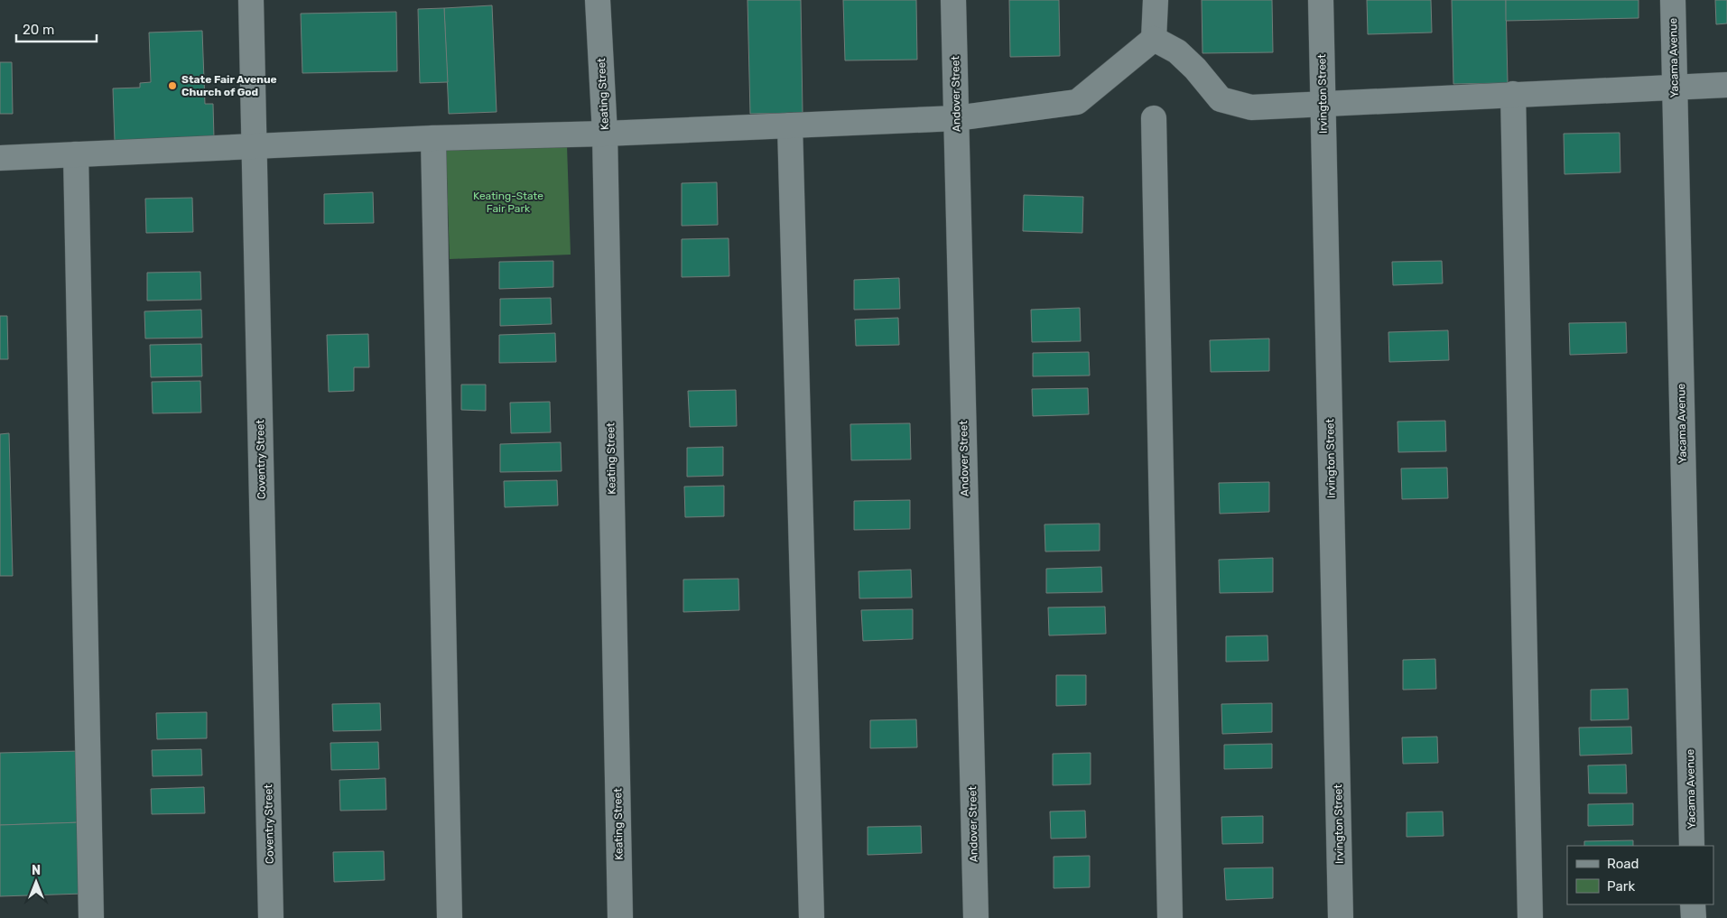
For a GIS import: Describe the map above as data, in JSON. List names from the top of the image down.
{
  "streets": {
    "street": [
      "Yacama Avenue",
      "Keating Street",
      "Andover Street",
      "Irvington Street",
      "Coventry Street"
    ]
  },
  "parks": ["Keating-State Fair Park"],
  "places": ["State Fair Avenue Church of God"],
  "legend": ["Road", "Park"],
  "scale_bar": "20 m",
  "north": "top"
}
